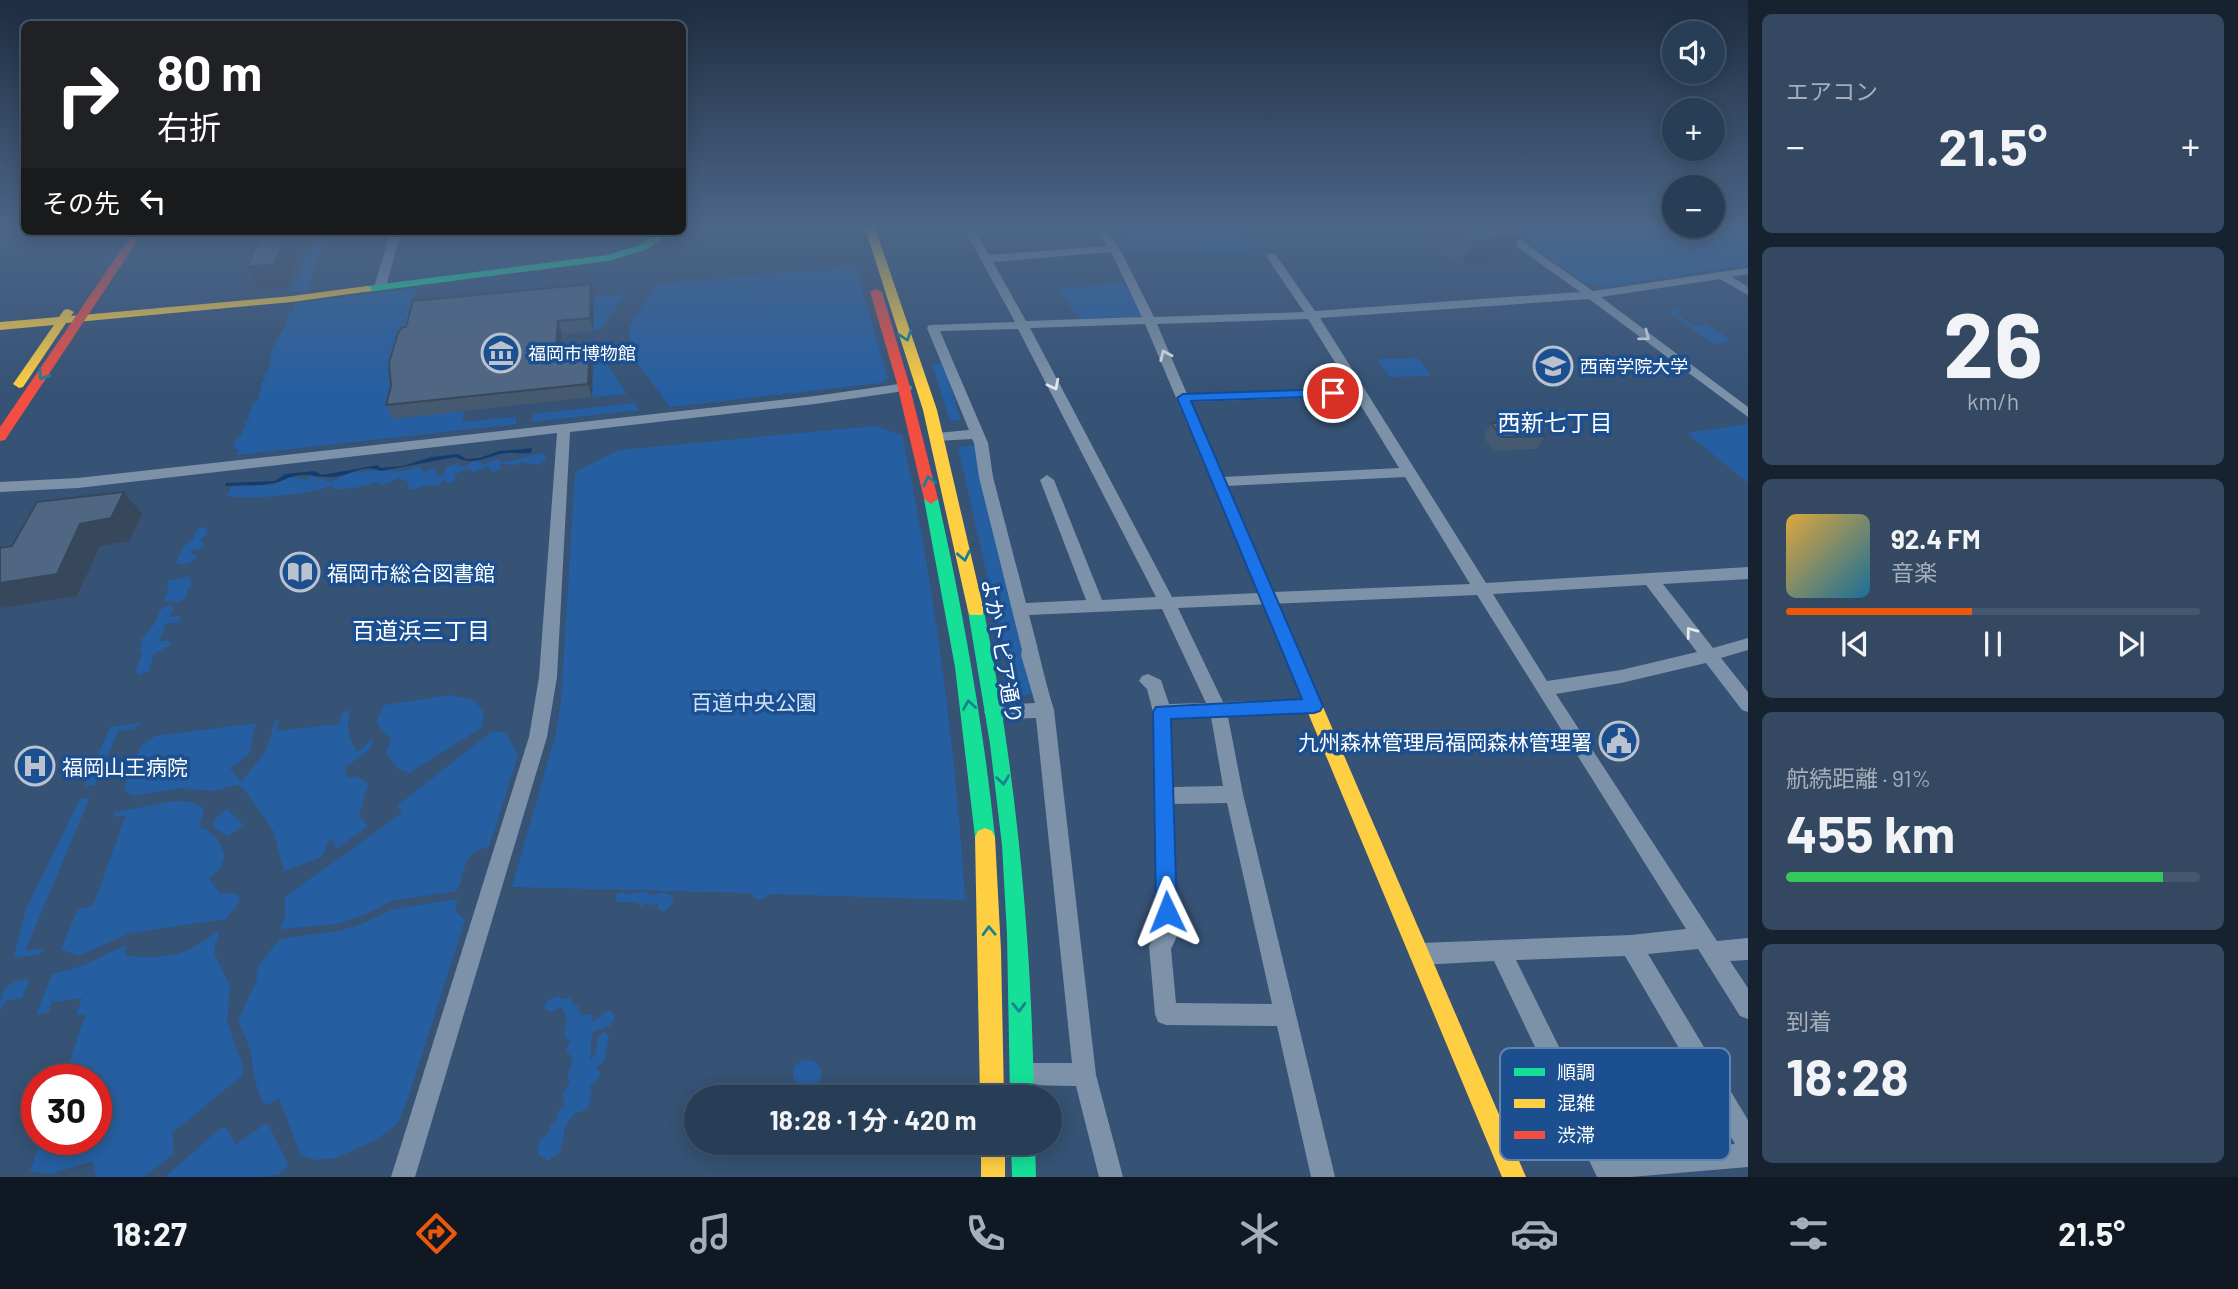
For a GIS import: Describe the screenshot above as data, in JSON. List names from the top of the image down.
{
  "streets": {
    "street": ["よかトピア通り"]
  },
  "districts": ["西新七丁目", "百道浜三丁目"],
  "parks": ["百道中央公園"],
  "places": {
    "museum": ["福岡市博物館"],
    "school or university": ["西南学院大学"],
    "library": ["福岡市総合図書館"],
    "public building": ["九州森林管理局福岡森林管理署"],
    "hospital": ["福岡山王病院"]
  },
  "legend": ["順調", "混雑", "渋滞"],
  "page": {
    "tile": [
      "エアコン",
      ["26", "km/h"],
      ["航続距離 · 91%", "455 km"],
      ["到着", "18:28"]
    ],
    "map_buttons": ["+", "−"],
    "turn": ["80 m", "右折"],
    "heat": ["−", "21.5°", "+"],
    "then": "その先",
    "song": ["92.4 FM", "音楽"],
    "limit": "30",
    "trip": "18:28 · 1 分 · 420 m",
    "tabs": ["18:27", "21.5°"]
  }
}
